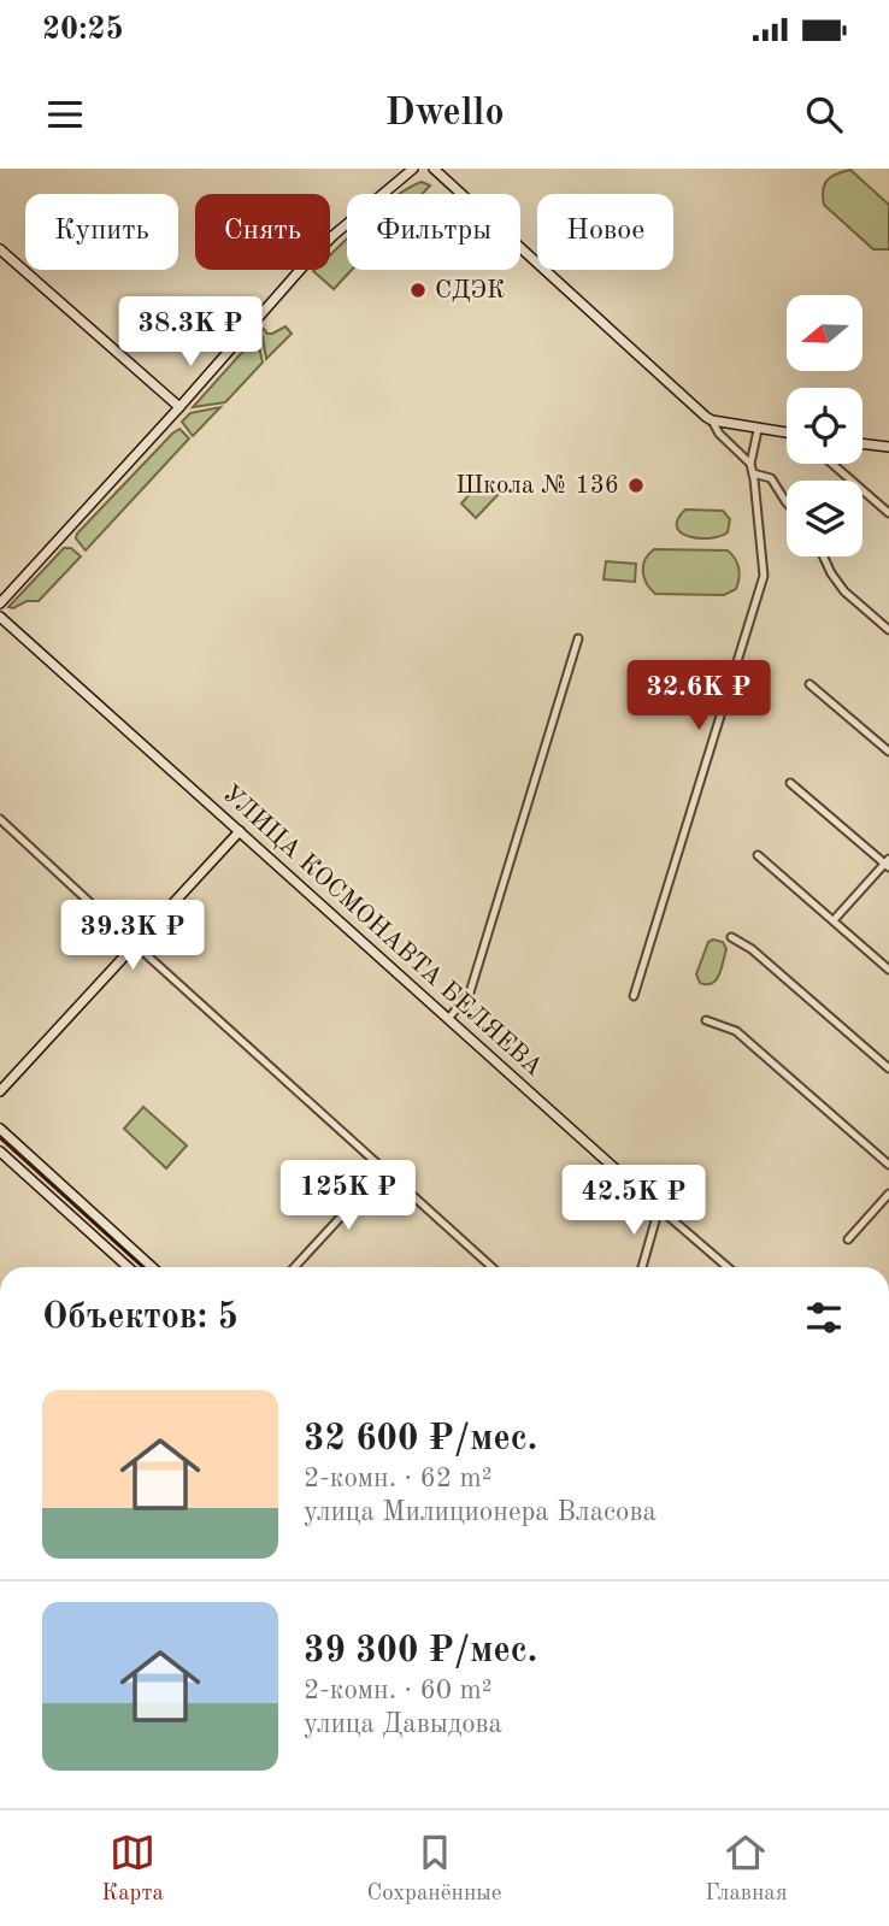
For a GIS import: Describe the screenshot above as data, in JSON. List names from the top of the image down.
{
  "streets": {
    "street": ["УЛИЦА КОСМОНАВТА БЕЛЯЕВА"]
  },
  "places": ["СДЭК", "Школа № 136"],
  "north": "left",
  "page": {
    "status": "20:25",
    "header": "Dwello",
    "chip": [
      "Купить",
      "Снять",
      "Фильтры",
      "Новое"
    ],
    "price": [
      "38.3K ₽",
      "32.6K ₽",
      "39.3K ₽",
      "125K ₽",
      "42.5K ₽"
    ],
    "heading": "Объектов: 5",
    "list": [
      {
        "name": "32 600 ₽/мес.",
        "note": "2-комн. · 62 m² · улица Милиционера Власова"
      },
      {
        "name": "39 300 ₽/мес.",
        "note": "2-комн. · 60 m² · улица Давыдова"
      }
    ],
    "tabs": ["Карта", "Сохранённые", "Главная"]
  }
}
